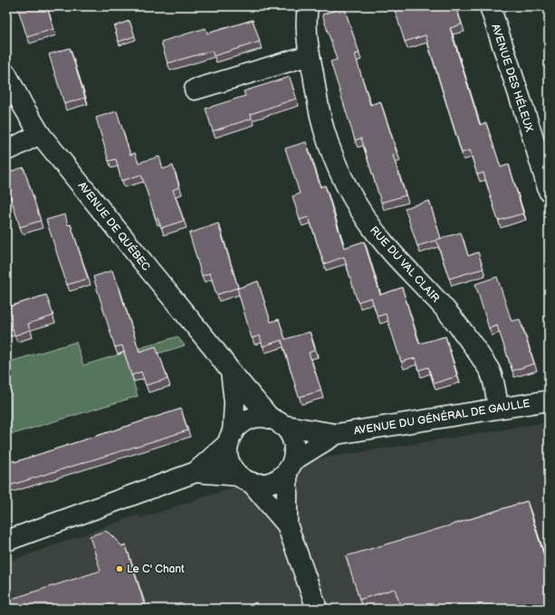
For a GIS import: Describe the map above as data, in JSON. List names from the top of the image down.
{
  "streets": {
    "street": [
      "AVENUE DES HÉLEUX",
      "AVENUE DE QUÉBEC",
      "RUE DU VAL CLAIR",
      "AVENUE DU GÉNÉRAL DE GAULLE"
    ]
  },
  "crossings": [
    ["AVENUE DE QUÉBEC", "AVENUE DU GÉNÉRAL DE GAULLE"],
    ["RUE DU VAL CLAIR", "AVENUE DU GÉNÉRAL DE GAULLE"]
  ],
  "places": ["Le C' Chant"]
}
